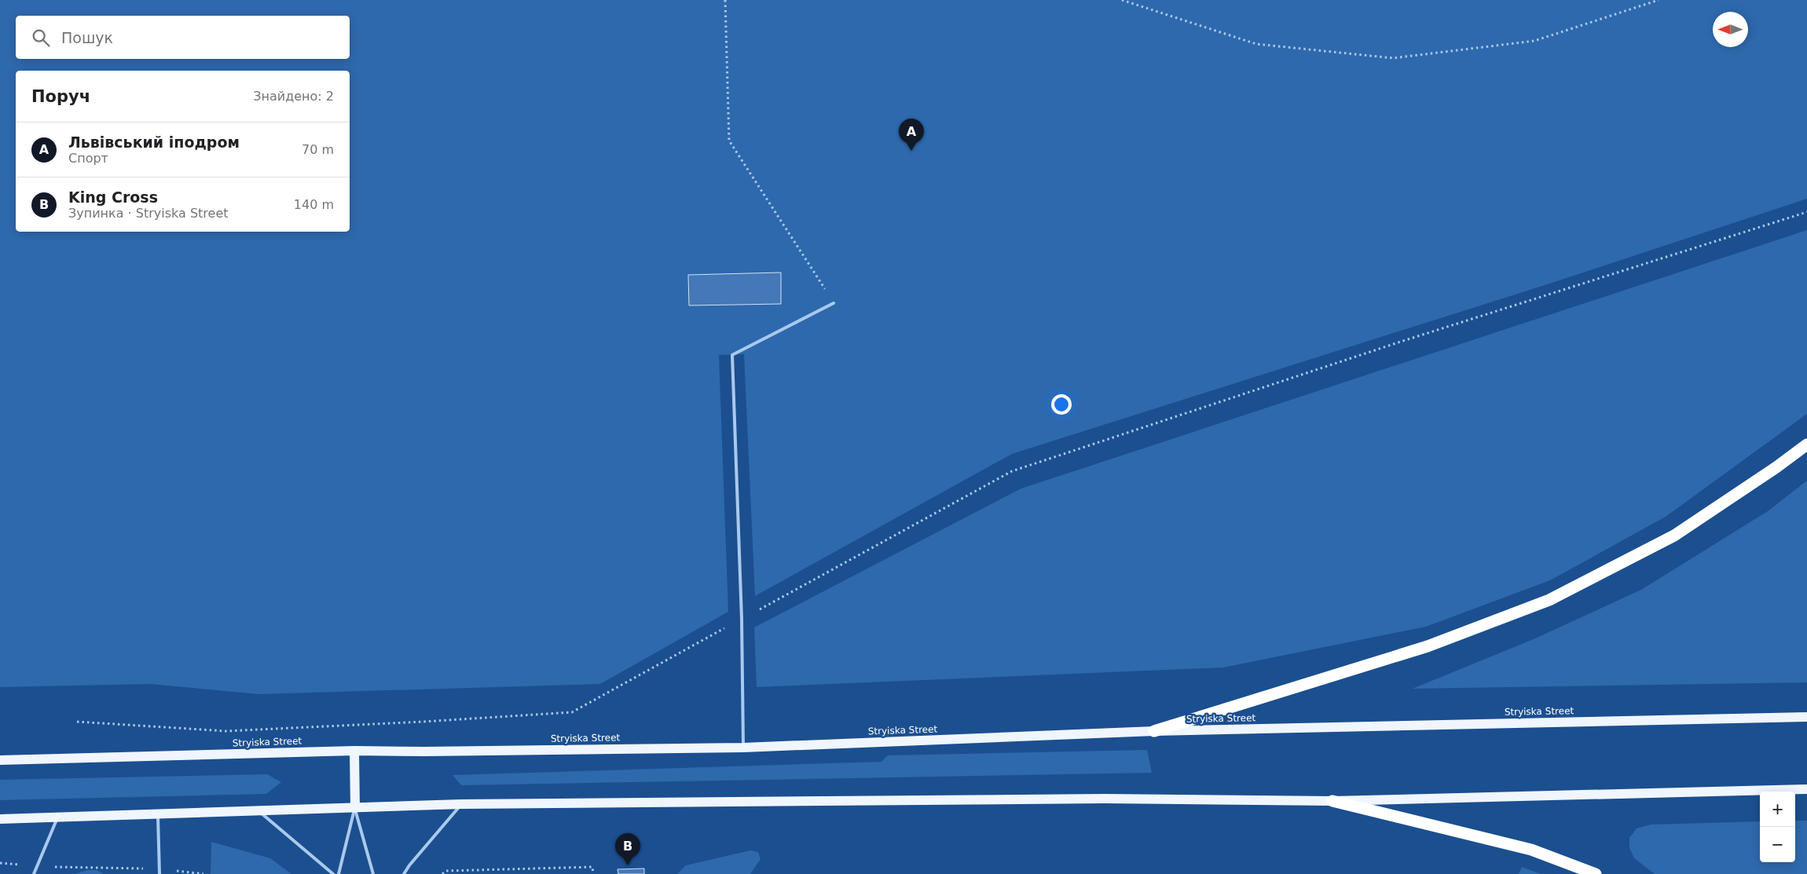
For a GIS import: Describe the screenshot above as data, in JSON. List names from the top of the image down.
{
  "streets": {
    "main road": ["Stryiska Street"]
  },
  "north": "left",
  "page": {
    "search": "Пошук",
    "heading": ["Поруч", "Знайдено: 2"],
    "pins": ["A", "B"],
    "list": [
      {
        "mark": "A",
        "name": "Львівський іподром",
        "note": "Спорт",
        "value": "70 m"
      },
      {
        "mark": "B",
        "name": "King Cross",
        "note": "Зупинка · Stryiska Street",
        "value": "140 m"
      }
    ],
    "map_buttons": ["+", "−"]
  }
}
